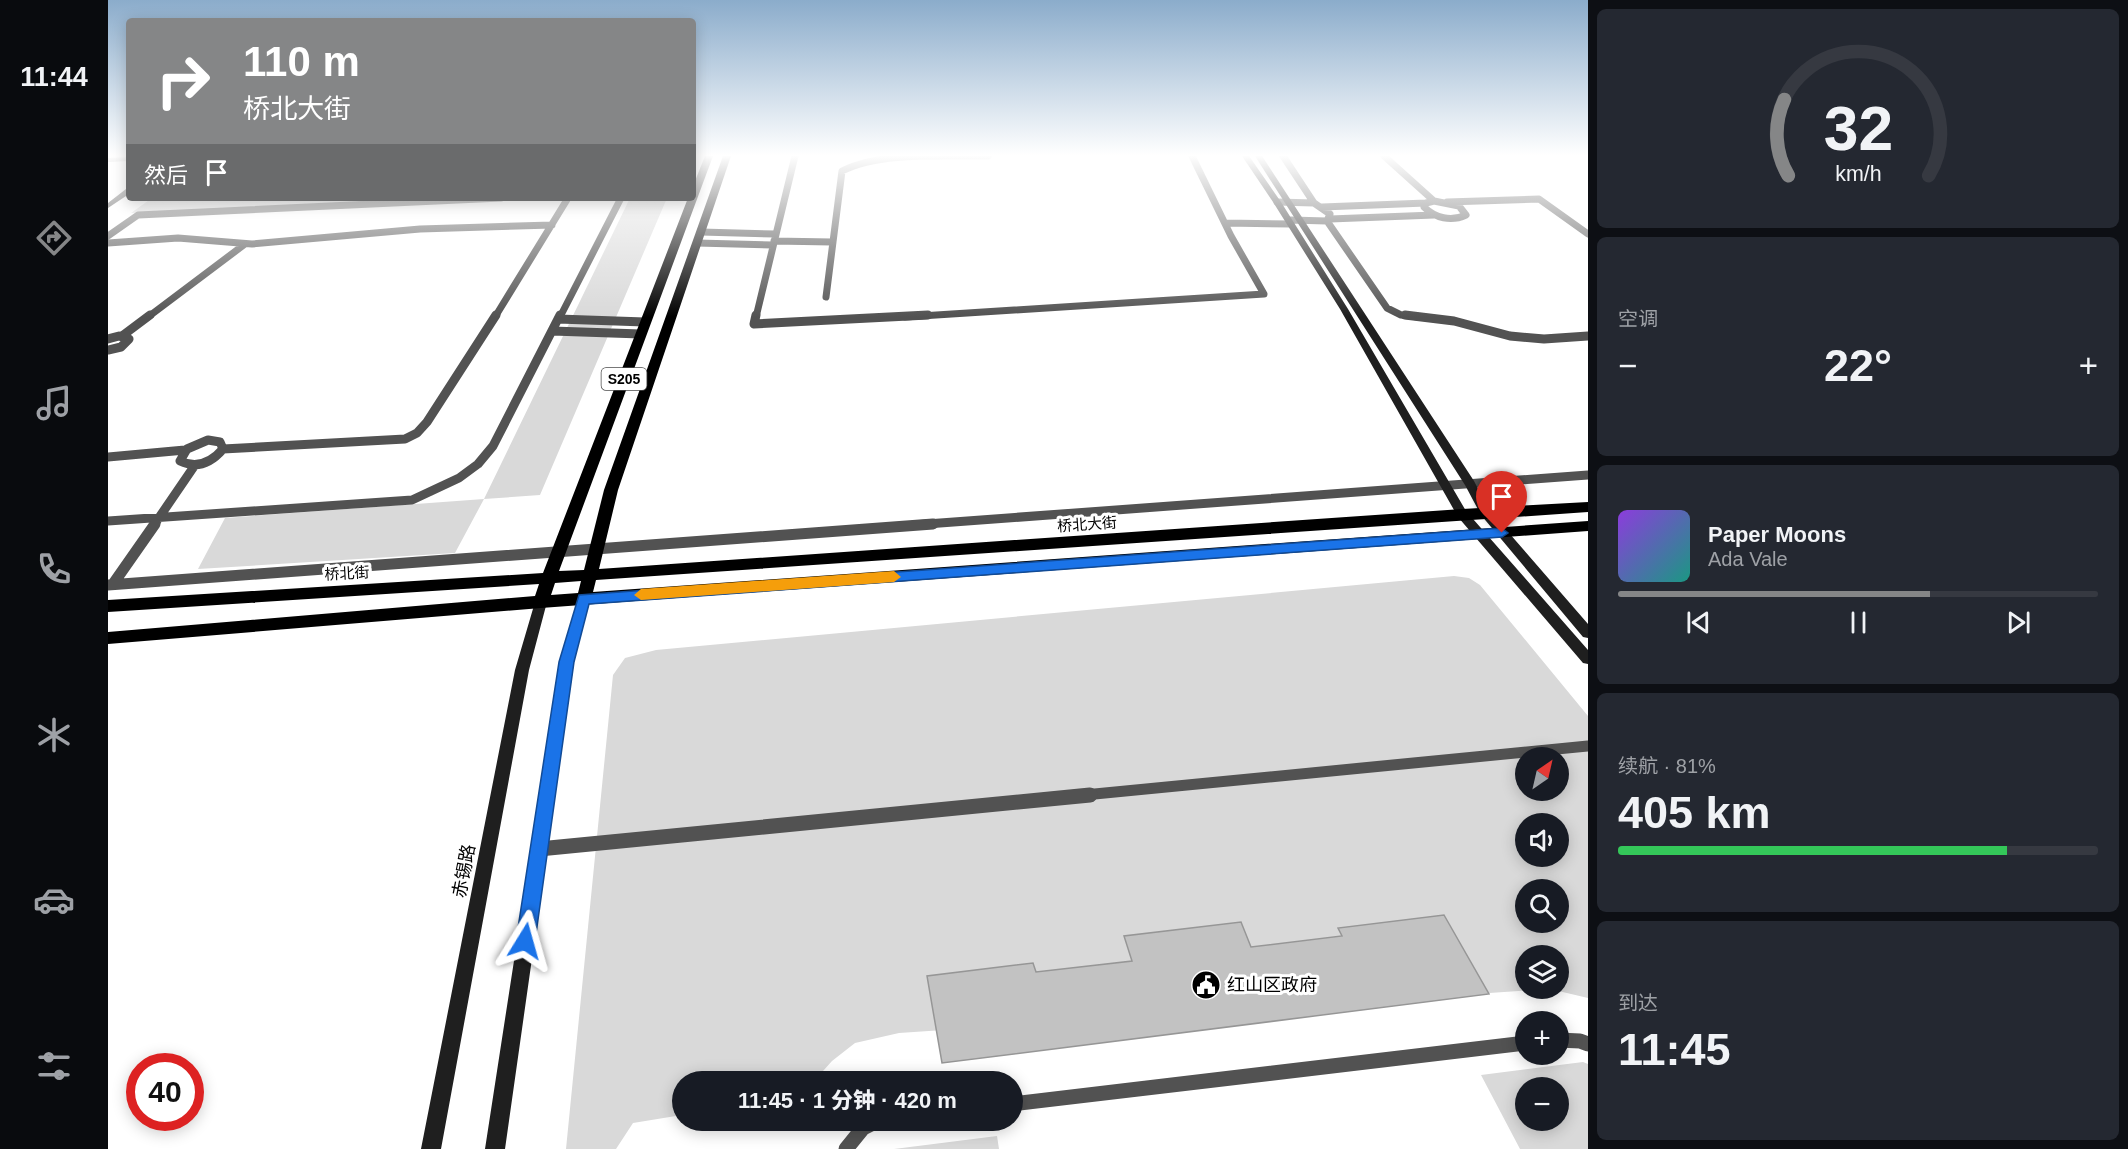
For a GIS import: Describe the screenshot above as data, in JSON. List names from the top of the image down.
{
  "streets": {
    "main road": ["S205", "桥北大街", "桥北街"],
    "street": ["赤锡路"]
  },
  "crossings": [
    ["S205", "桥北大街"],
    ["S205", "桥北街"],
    ["S205", "赤锡路"],
    ["桥北大街", "桥北街"]
  ],
  "places": {
    "public building": ["红山区政府"]
  },
  "north": "top right",
  "page": {
    "tabs": "11:44",
    "turn": ["110 m", "桥北大街"],
    "then": "然后",
    "tile": [
      "空调",
      ["续航 · 81%", "405 km"],
      ["到达", "11:45"]
    ],
    "heat": ["−", "22°", "+"],
    "song": ["Paper Moons", "Ada Vale"],
    "map_buttons": ["+", "−"],
    "limit": "40",
    "trip": "11:45 · 1 分钟 · 420 m",
    "gauge": ["32", "km/h"]
  }
}
